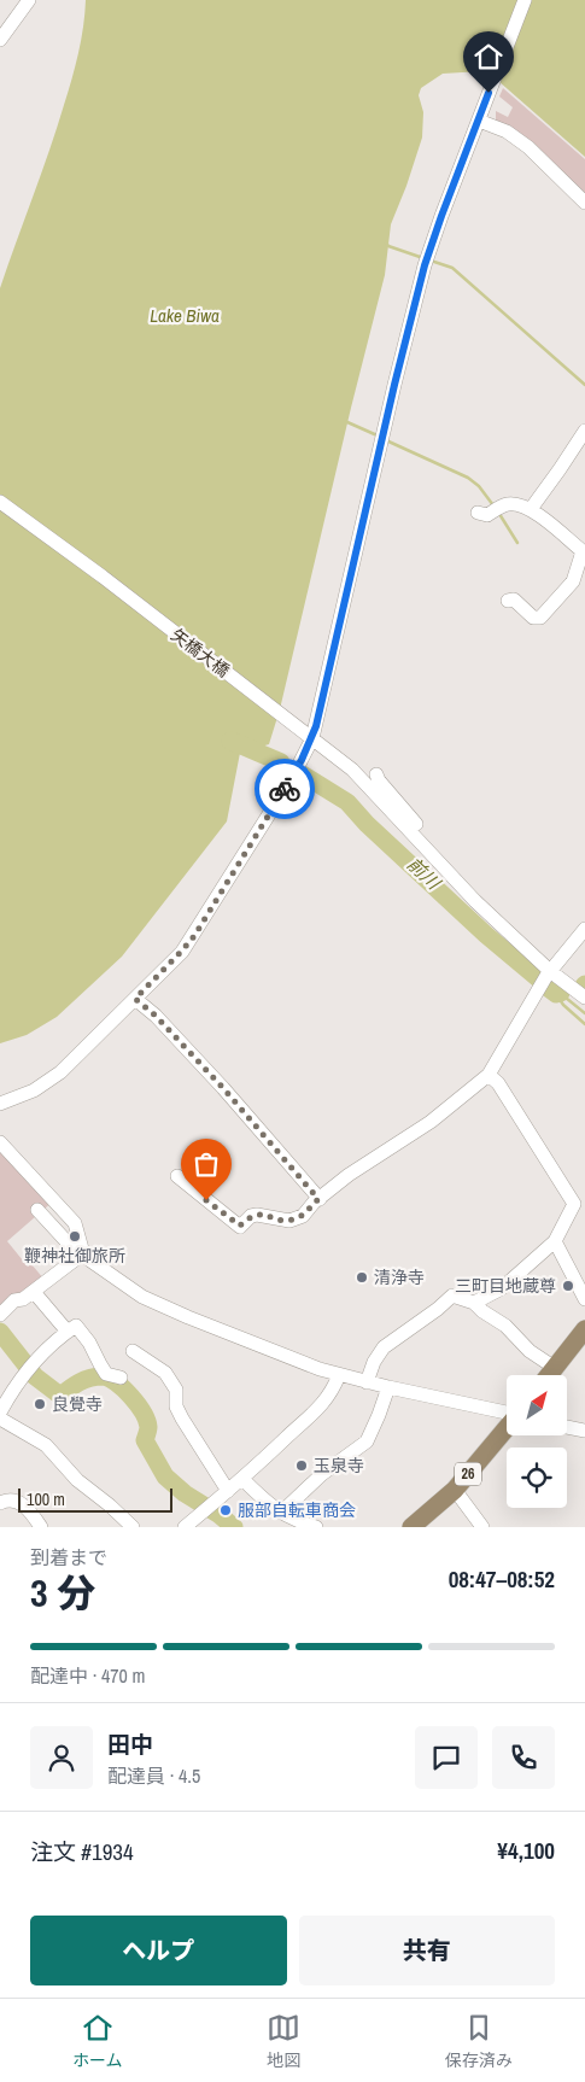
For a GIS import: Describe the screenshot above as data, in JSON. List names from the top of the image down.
{
  "streets": {
    "main road": ["26"],
    "street": ["矢橋大橋"]
  },
  "water": ["Lake Biwa", "前川"],
  "places": [
    "鞭神社御旅所",
    "清浄寺",
    "三町目地蔵尊",
    "良覺寺",
    "玉泉寺",
    "服部自転車商会"
  ],
  "scale_bar": "100 m",
  "north": "top right",
  "page": {
    "scale": "100 m",
    "heading": ["3 分", "到着まで", "08:47–08:52"],
    "panel": [
      "田中",
      "配達員 · 4.5",
      "注文 #1934",
      "¥4,100"
    ],
    "bar": "配達中 · 470 m",
    "buttons": ["ヘルプ", "共有"],
    "tabs": ["ホーム", "地図", "保存済み"]
  }
}
